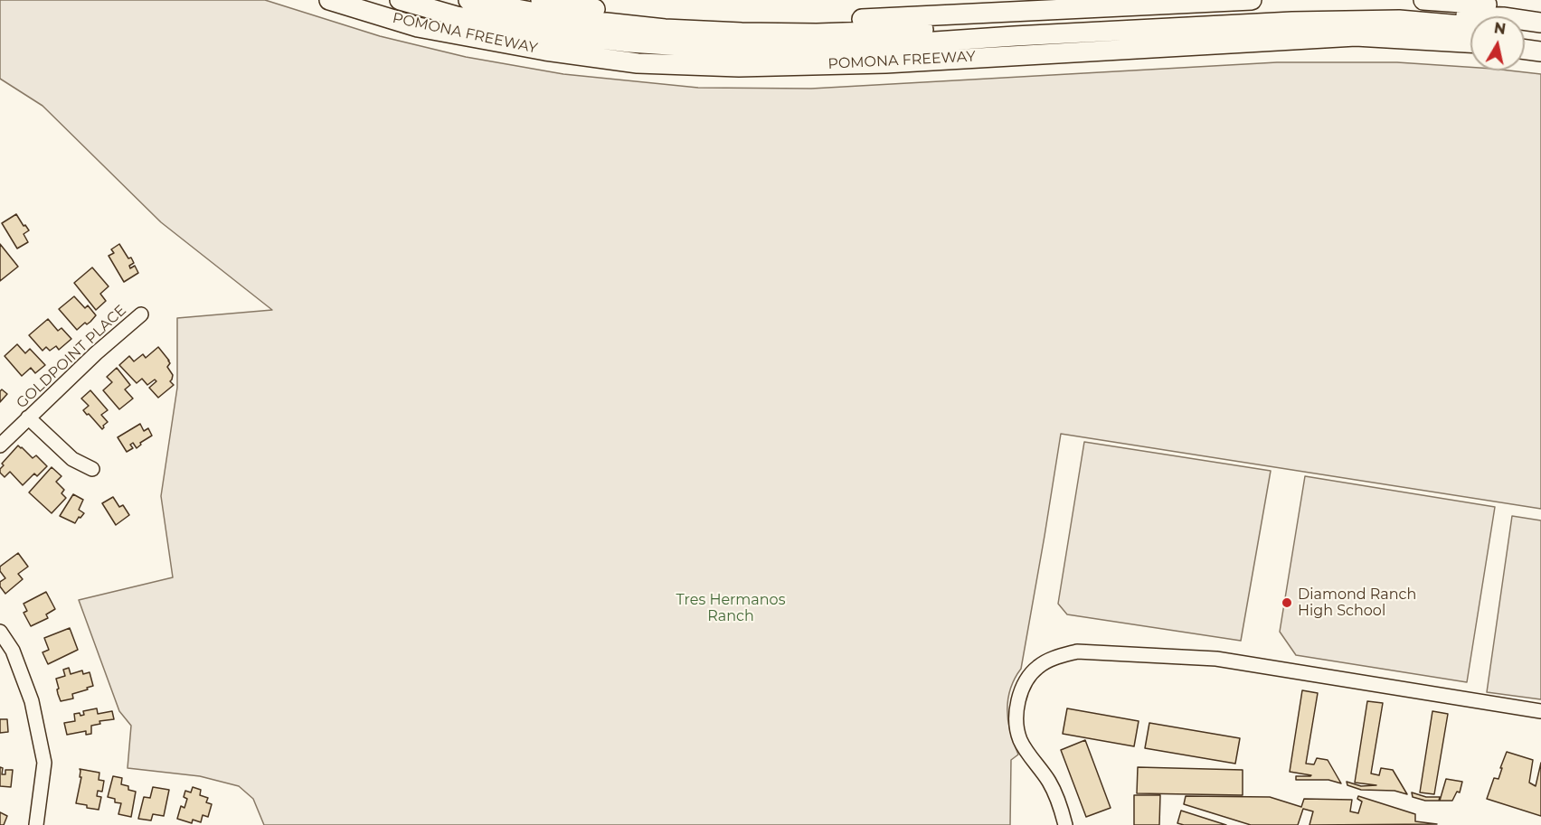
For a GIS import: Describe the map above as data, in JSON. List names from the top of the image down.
{
  "streets": {
    "highway": ["POMONA FREEWAY"],
    "street": ["GOLDPOINT PLACE"]
  },
  "parks": ["Tres Hermanos Ranch"],
  "places": ["Diamond Ranch High School"],
  "north": "top"
}
